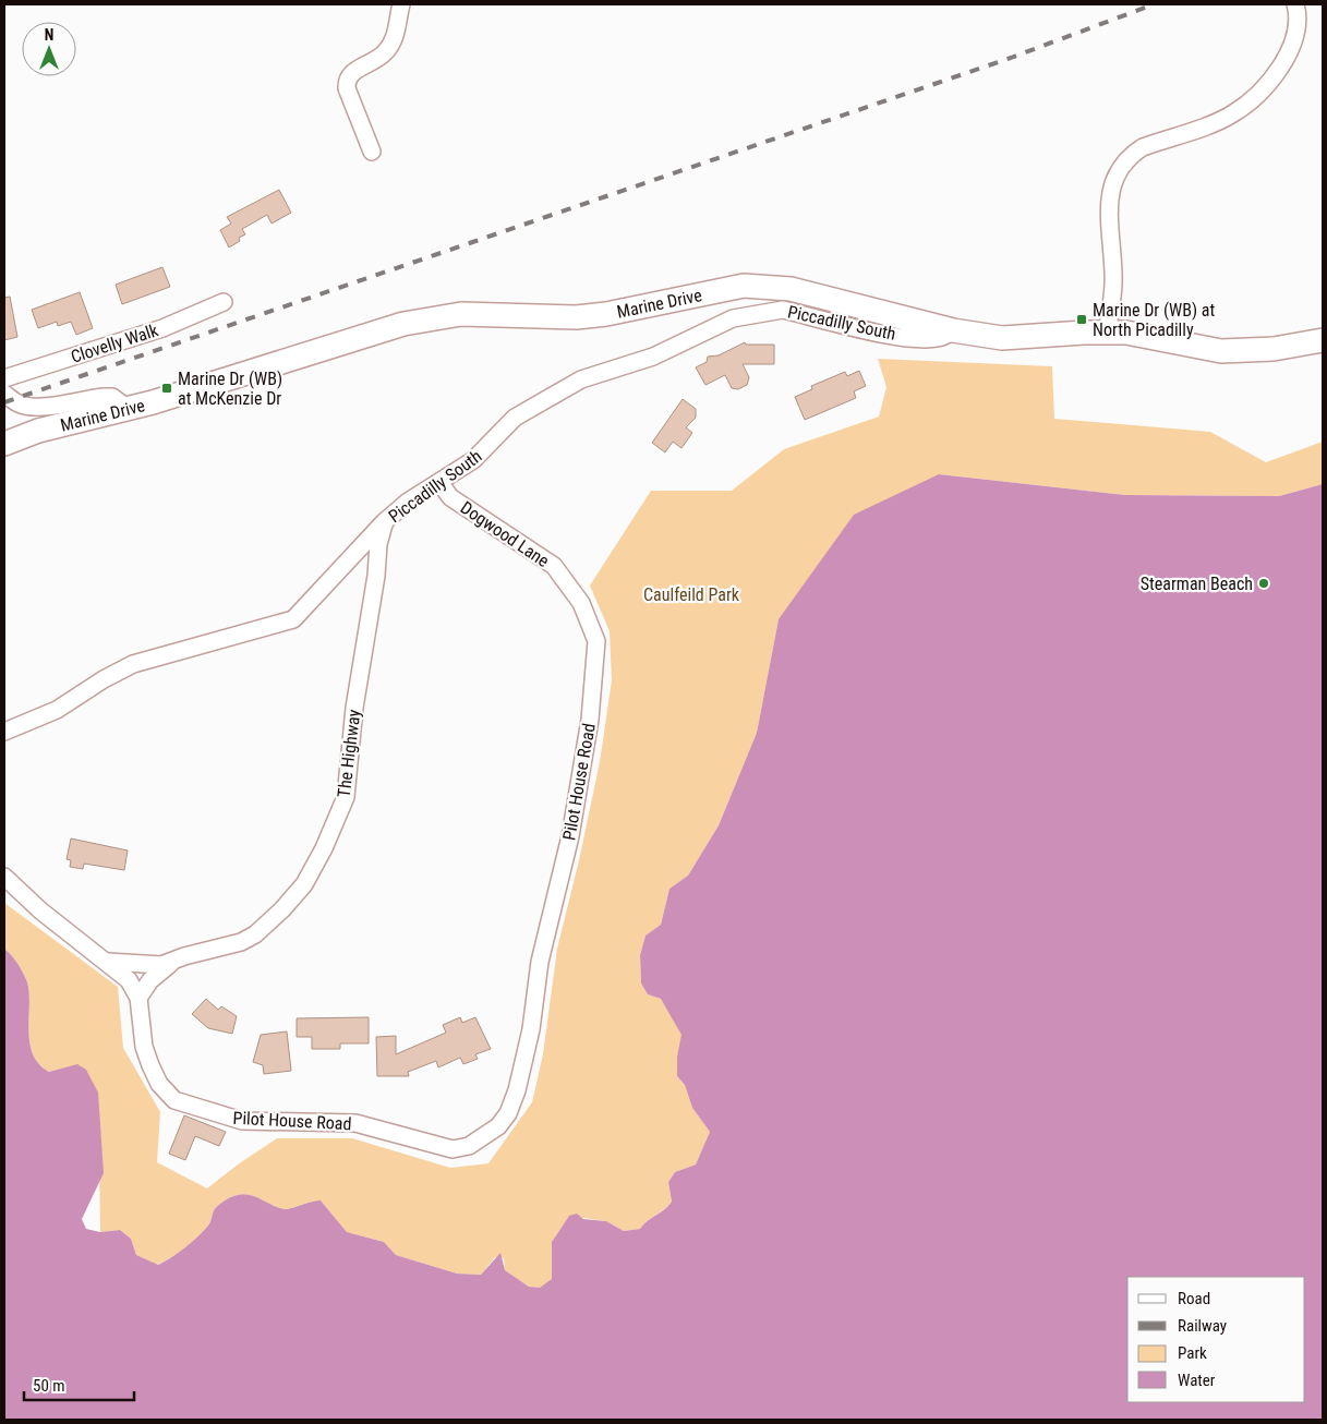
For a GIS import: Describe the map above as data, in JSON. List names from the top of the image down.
{
  "streets": {
    "main road": ["Marine Drive"],
    "street": [
      "Piccadilly South",
      "Clovelly Walk",
      "Dogwood Lane",
      "The Highway",
      "Pilot House Road"
    ]
  },
  "crossings": [
    ["Marine Drive", "Piccadilly South"],
    ["Piccadilly South", "Dogwood Lane"],
    ["Piccadilly South", "The Highway"],
    ["Dogwood Lane", "Pilot House Road"],
    ["The Highway", "Pilot House Road"]
  ],
  "parks": ["Caulfeild Park"],
  "places": {
    "transit": ["Marine Dr (WB) at North Picadilly", "Marine Dr (WB) at McKenzie Dr"],
    "other": ["Stearman Beach"]
  },
  "legend": [
    "Road",
    "Railway",
    "Park",
    "Water"
  ],
  "scale_bar": "50 m",
  "north": "top"
}
